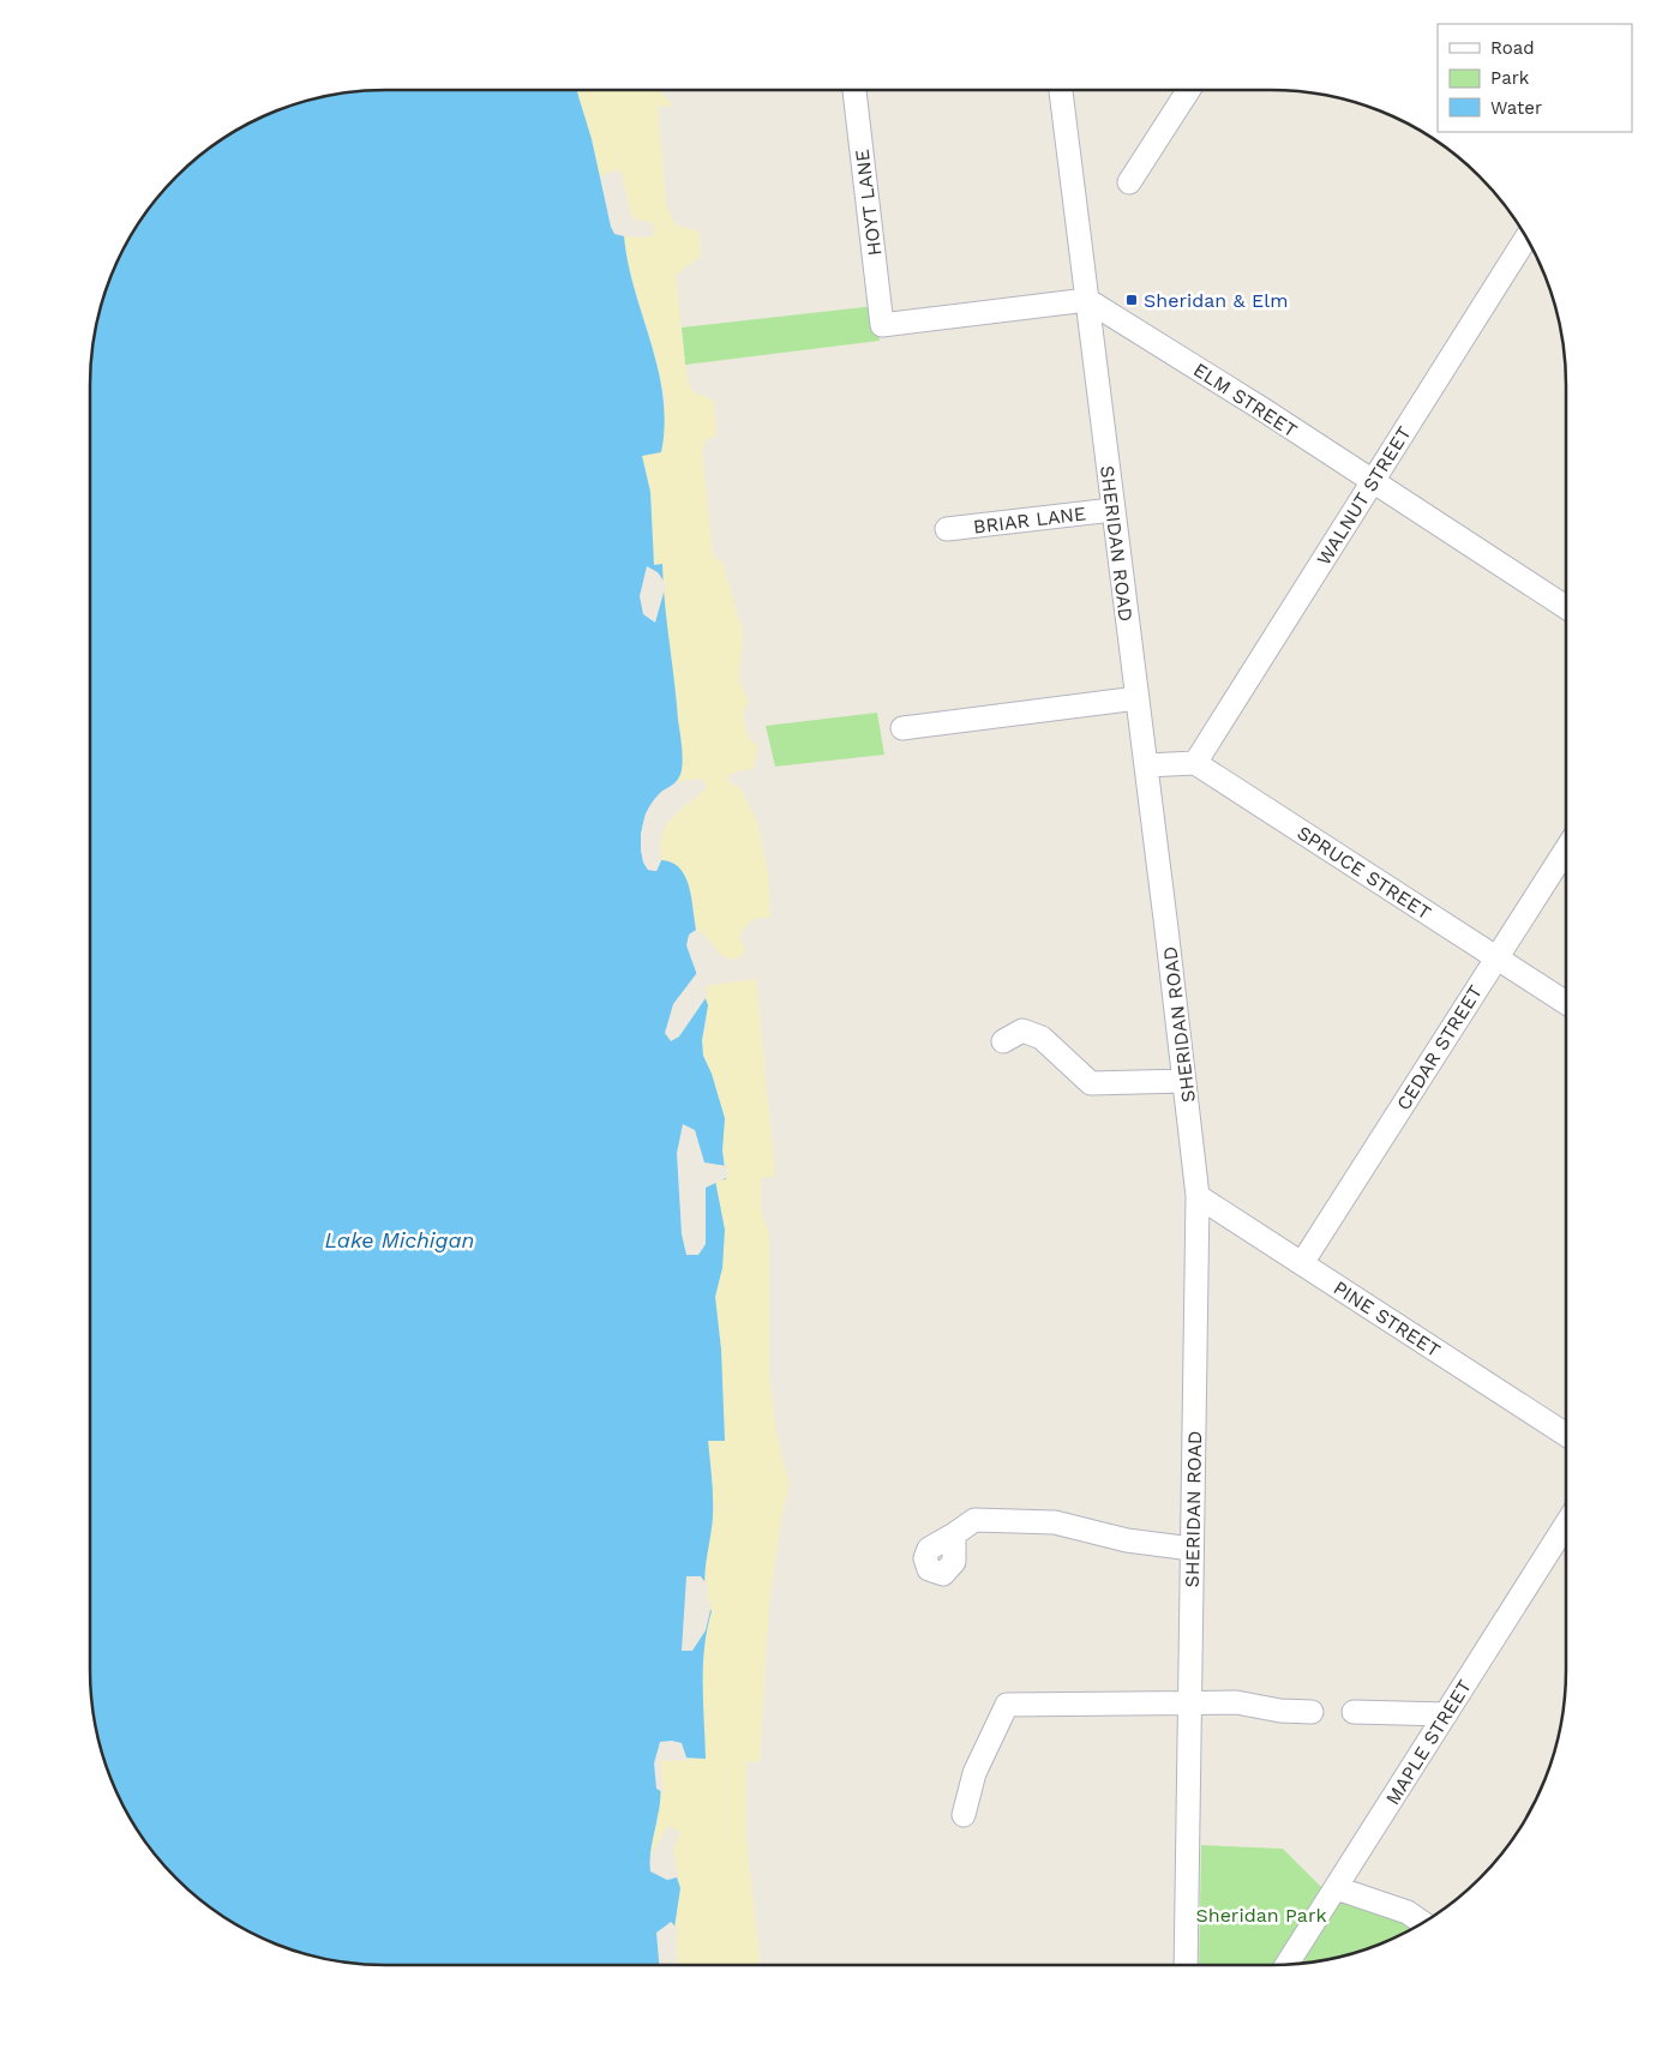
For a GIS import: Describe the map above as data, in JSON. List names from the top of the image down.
{
  "streets": {
    "street": [
      "HOYT LANE",
      "ELM STREET",
      "WALNUT STREET",
      "BRIAR LANE",
      "SHERIDAN ROAD",
      "SPRUCE STREET",
      "CEDAR STREET",
      "PINE STREET",
      "MAPLE STREET"
    ]
  },
  "crossings": [
    ["HOYT LANE", "ELM STREET"],
    ["HOYT LANE", "SHERIDAN ROAD"],
    ["ELM STREET", "WALNUT STREET"],
    ["ELM STREET", "SHERIDAN ROAD"],
    ["WALNUT STREET", "SPRUCE STREET"],
    ["BRIAR LANE", "SHERIDAN ROAD"],
    ["SHERIDAN ROAD", "PINE STREET"],
    ["SPRUCE STREET", "CEDAR STREET"],
    ["CEDAR STREET", "PINE STREET"]
  ],
  "water": ["Lake Michigan"],
  "parks": ["Sheridan Park"],
  "places": {
    "transit": ["Sheridan & Elm"]
  },
  "legend": ["Road", "Park", "Water"]
}
